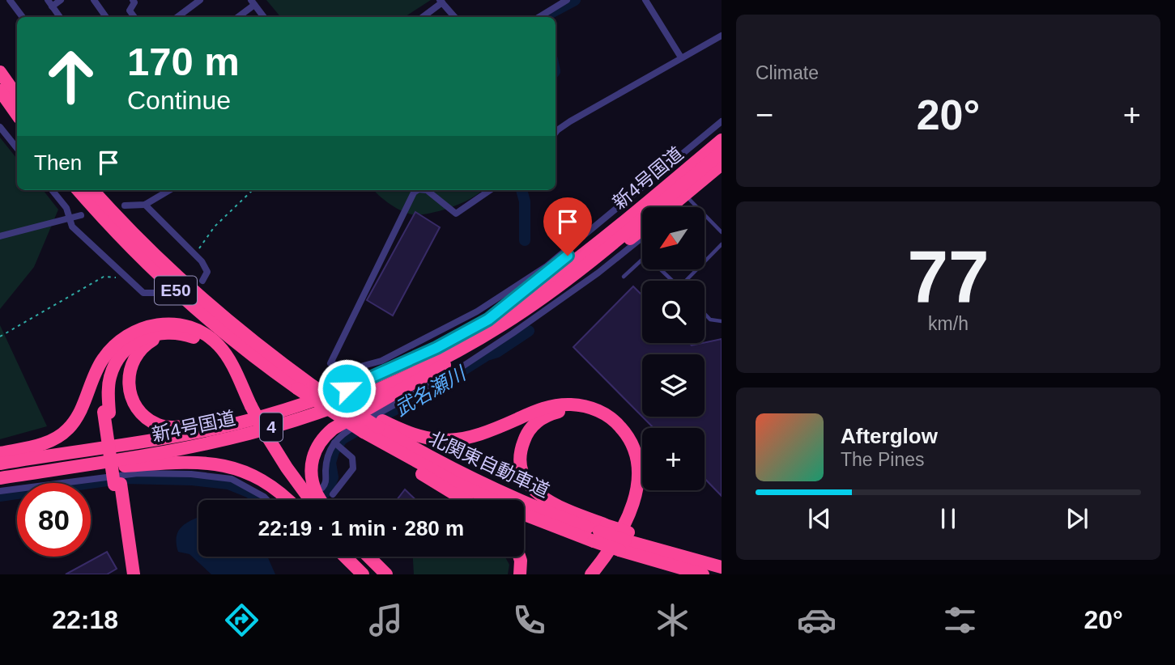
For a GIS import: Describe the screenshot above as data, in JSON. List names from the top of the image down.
{
  "streets": {
    "highway": [
      "新4号国道",
      "E50",
      "4",
      "北関東自動車道"
    ]
  },
  "crossings": [
    ["E50", "北関東自動車道"]
  ],
  "water": ["武名瀬川"],
  "north": "bottom left",
  "page": {
    "tile": [
      "Climate",
      ["77", "km/h"]
    ],
    "turn": ["170 m", "Continue"],
    "heat": ["−", "20°", "+"],
    "then": "Then",
    "map_buttons": "+",
    "song": ["Afterglow", "The Pines"],
    "limit": "80",
    "trip": "22:19 · 1 min · 280 m",
    "tabs": ["22:18", "20°"]
  }
}
